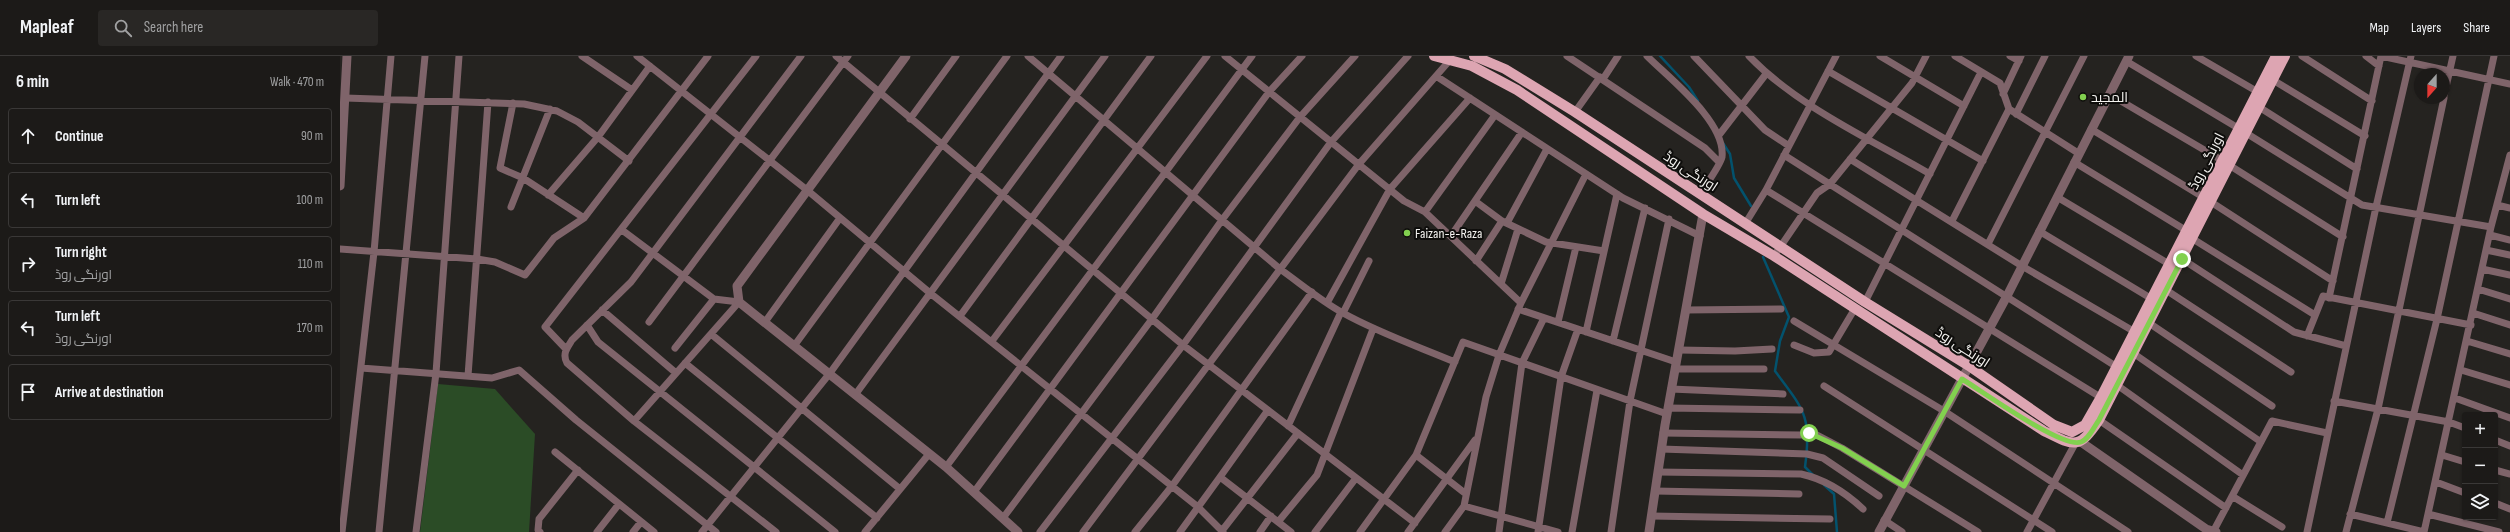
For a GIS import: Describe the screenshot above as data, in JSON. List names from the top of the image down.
{
  "streets": {
    "main road": ["اورنگی روڈ"]
  },
  "places": ["المجید", "Faizan-e-Raza"],
  "north": "bottom",
  "page": {
    "header": "Mapleaf",
    "search": "Search here",
    "nav": ["Map", "Layers", "Share"],
    "heading": ["6 min", "Walk · 470 m"],
    "list": [
      ["Continue", "90 m"],
      ["Turn left", "100 m"],
      ["Turn right", "اورنگی روڈ", "110 m"],
      ["Turn left", "اورنگی روڈ", "170 m"],
      "Arrive at destination"
    ],
    "map_buttons": ["+", "−"]
  }
}
